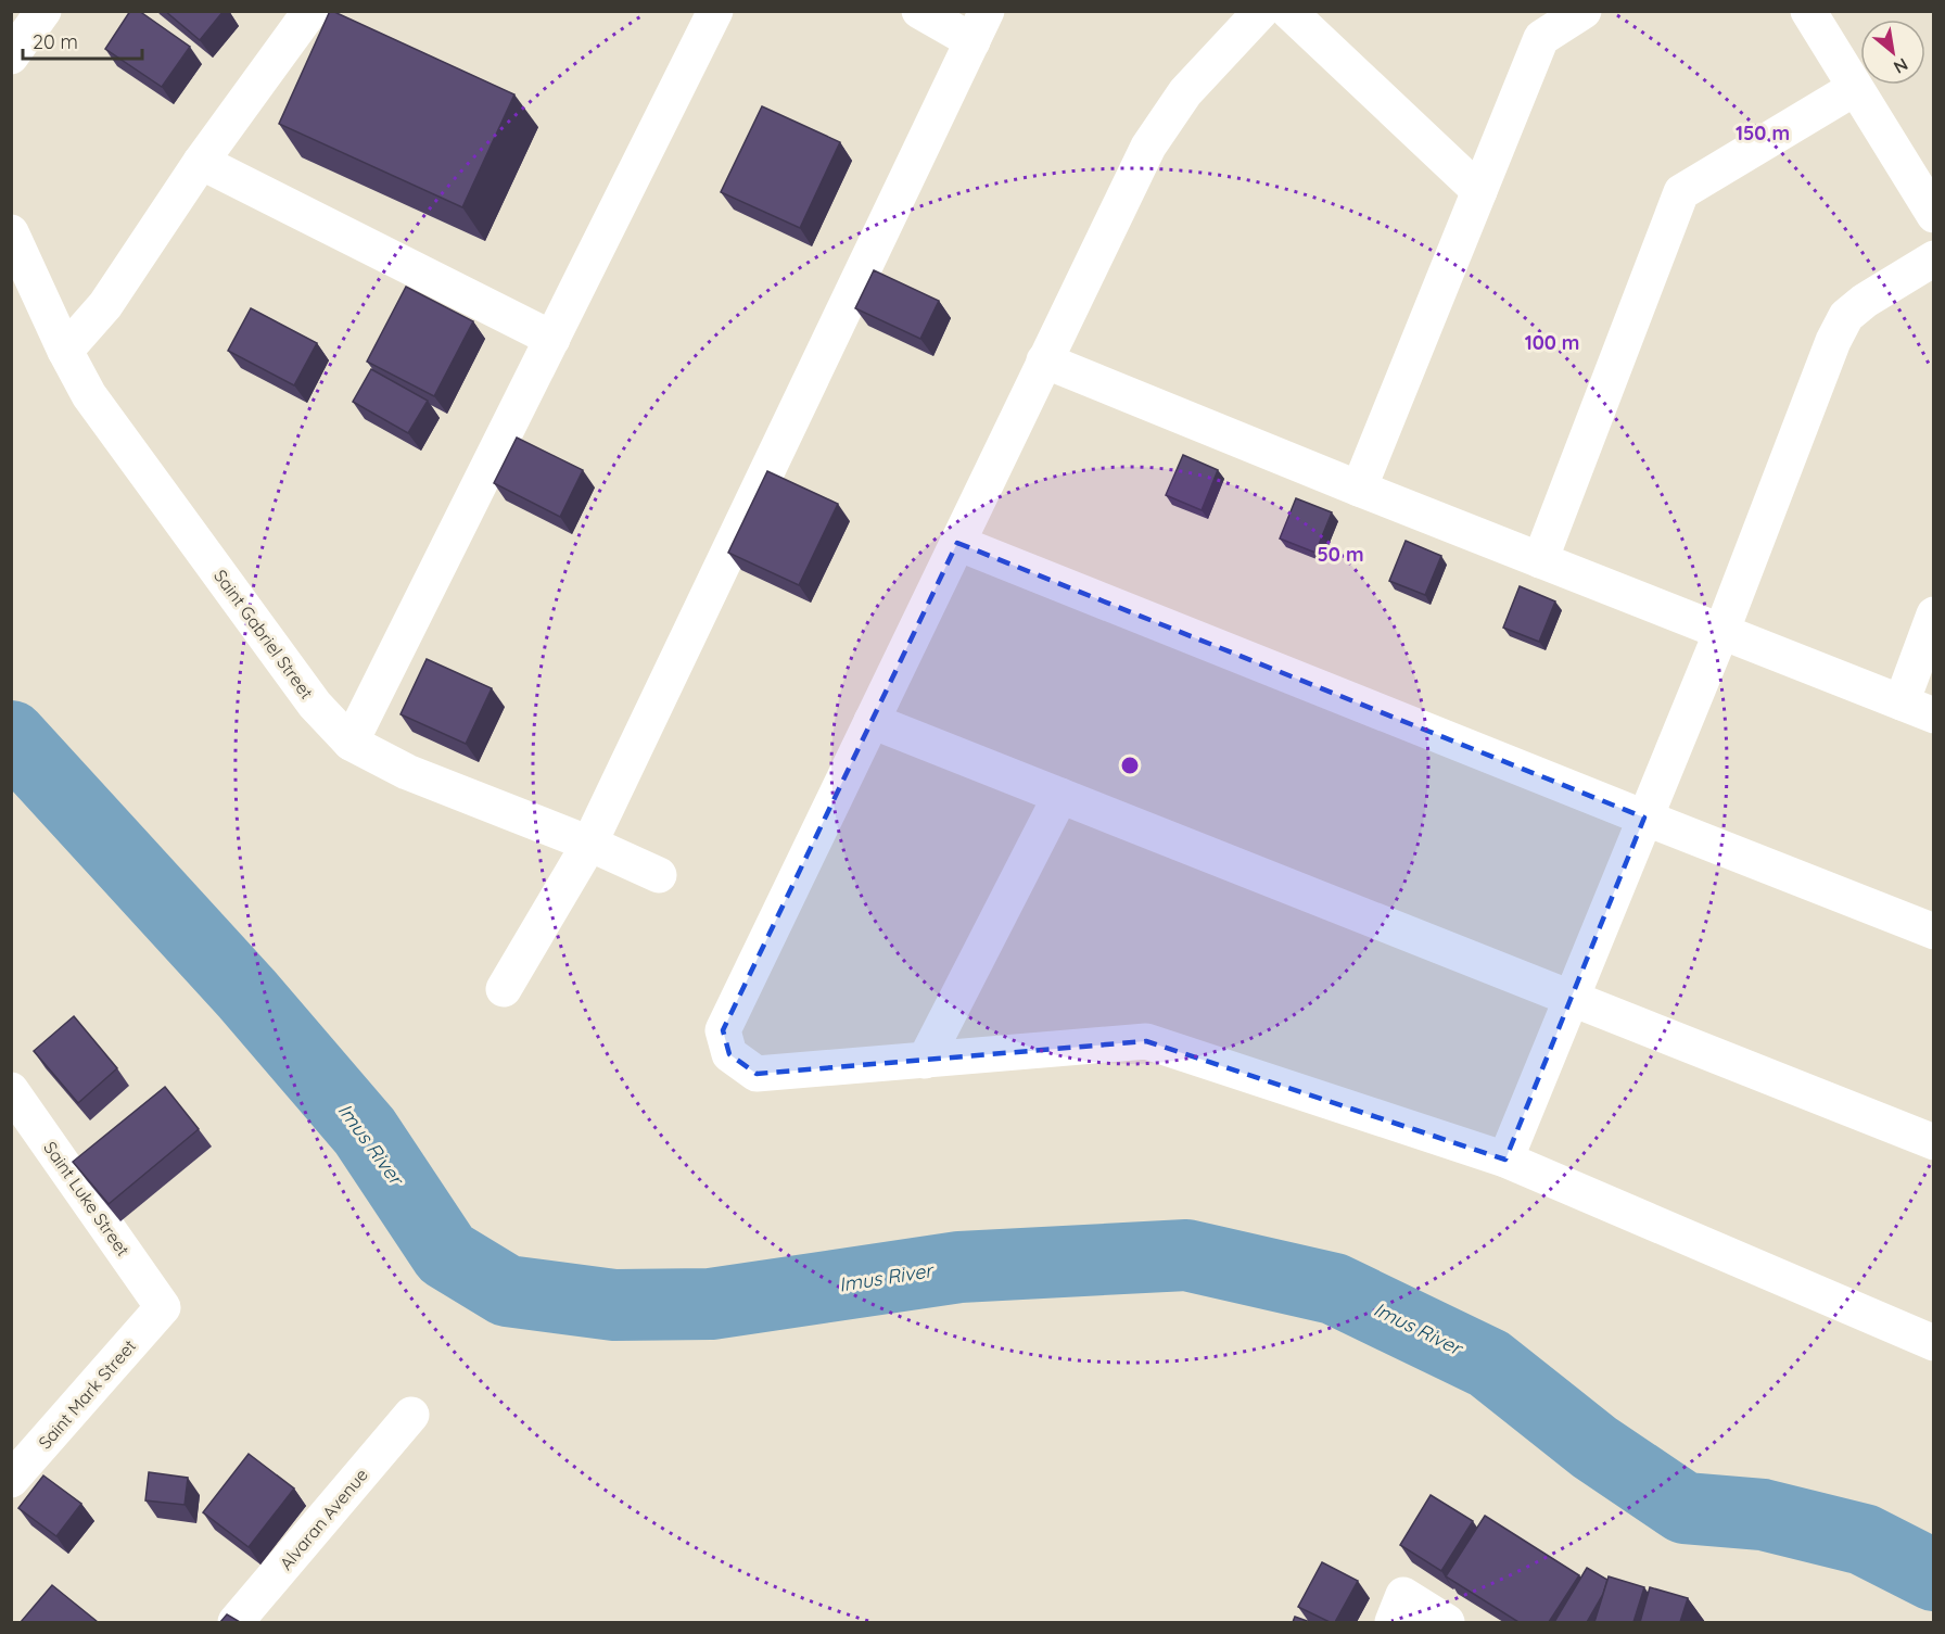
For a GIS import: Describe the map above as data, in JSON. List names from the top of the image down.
{
  "streets": {
    "street": [
      "Saint Gabriel Street",
      "Saint Luke Street",
      "Saint Mark Street",
      "Alvaran Avenue"
    ]
  },
  "crossings": [
    ["Saint Luke Street", "Saint Mark Street"]
  ],
  "water": ["Imus River"],
  "scale_bar": "20 m",
  "north": "bottom right",
  "rings": ["150 m", "100 m", "50 m"]
}
